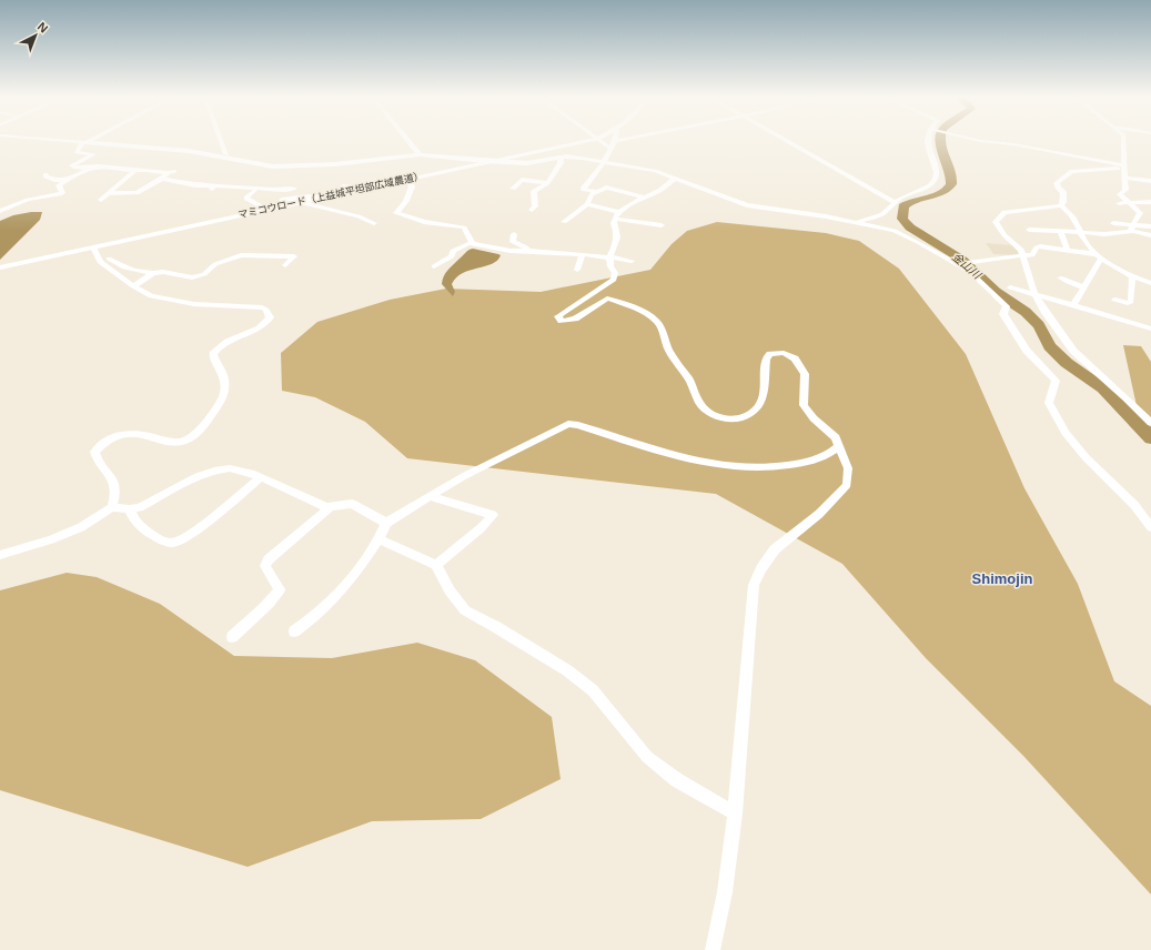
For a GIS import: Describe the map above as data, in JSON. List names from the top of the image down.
{
  "streets": {
    "street": ["マミコウロード（上益城平坦部広域農道）"]
  },
  "districts": ["Shimojin"],
  "water": ["金山川"],
  "north": "top right"
}
